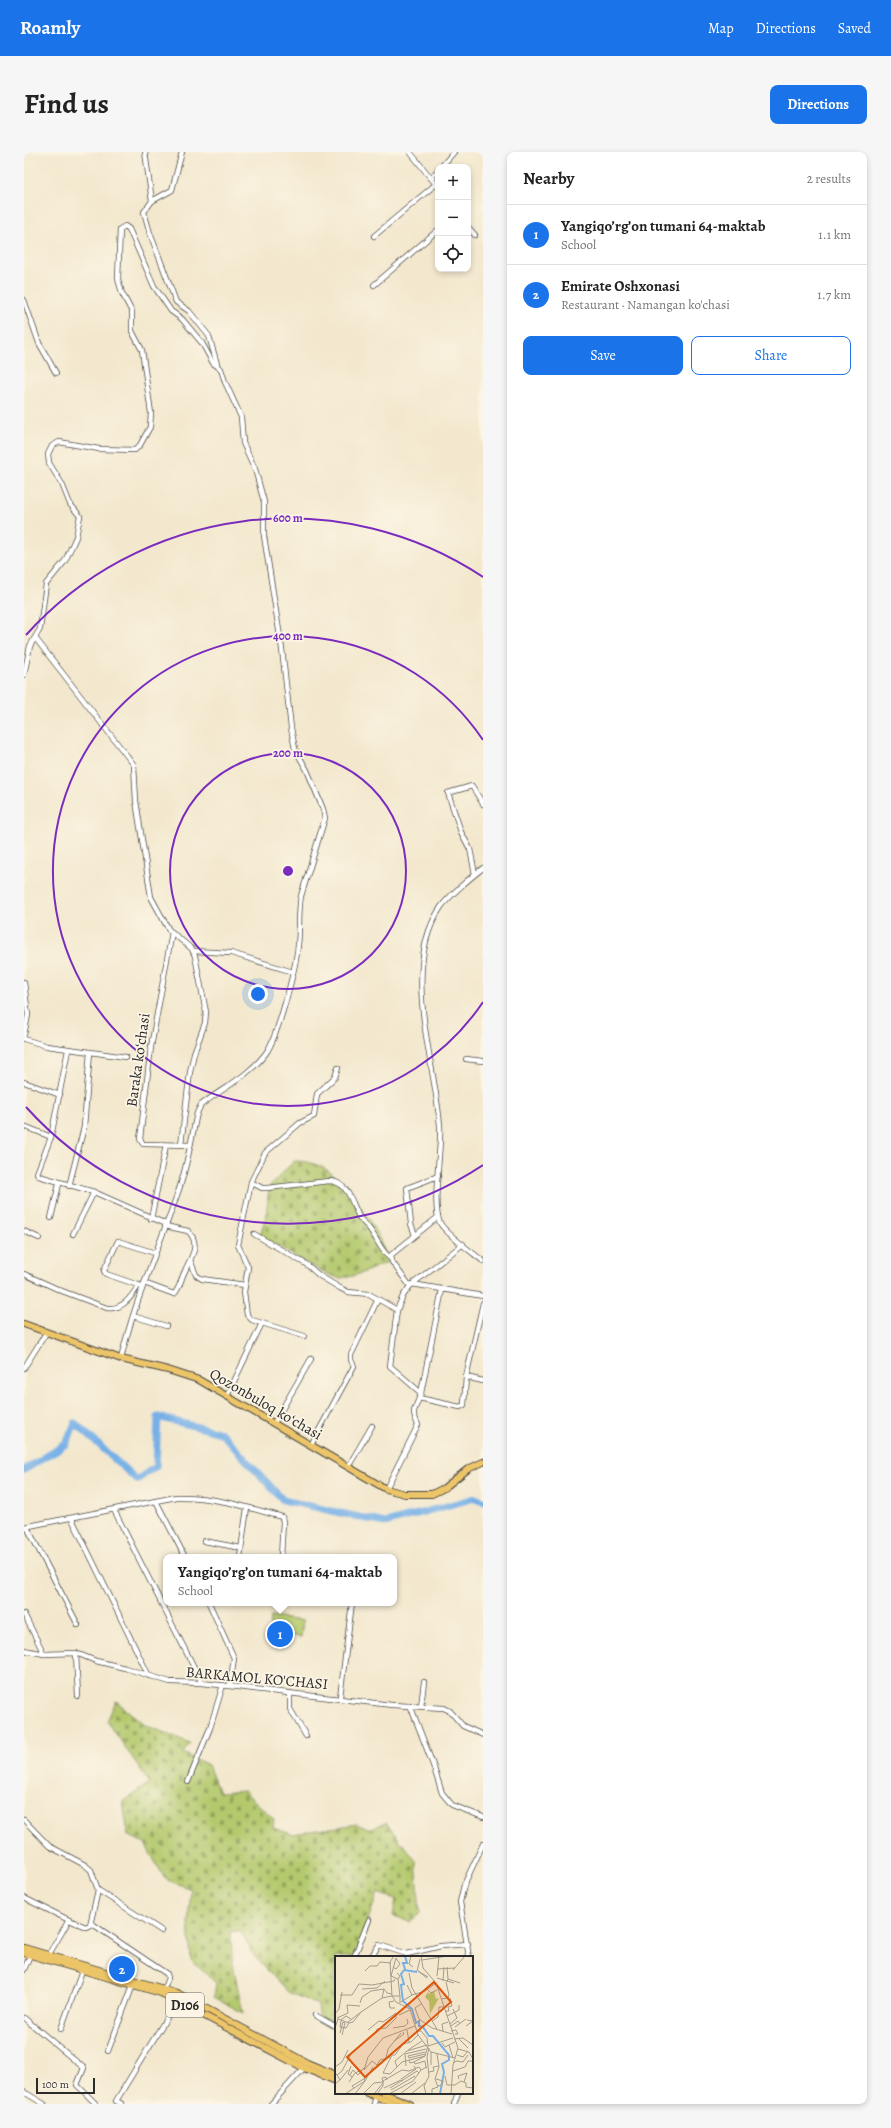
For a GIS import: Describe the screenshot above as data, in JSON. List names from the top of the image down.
{
  "streets": {
    "main road": ["Qozonbuloq koʻchasi", "D106"],
    "street": ["Baraka koʻchasi", "BARKAMOL KO'CHASI"]
  },
  "scale_bar": "100 m",
  "page": {
    "header": "Roamly",
    "nav": ["Map", "Directions", "Saved"],
    "title": "Find us",
    "buttons": [
      "Directions",
      ["Save", "Share"]
    ],
    "heading": ["Nearby", "2 results"],
    "map_buttons": ["+", "−"],
    "list": [
      {
        "mark": "1",
        "name": "Yangiqo’rg’on tumani 64-maktab",
        "note": "School",
        "value": "1.1 km"
      },
      {
        "mark": "2",
        "name": "Emirate Oshxonasi",
        "note": "Restaurant · Namangan ko'chasi",
        "value": "1.7 km"
      }
    ],
    "popup": ["Yangiqo’rg’on tumani 64-maktab", "School"],
    "pins": ["1", "2"],
    "scale": "100 m"
  },
  "rings": ["600 m", "400 m", "200 m"]
}
